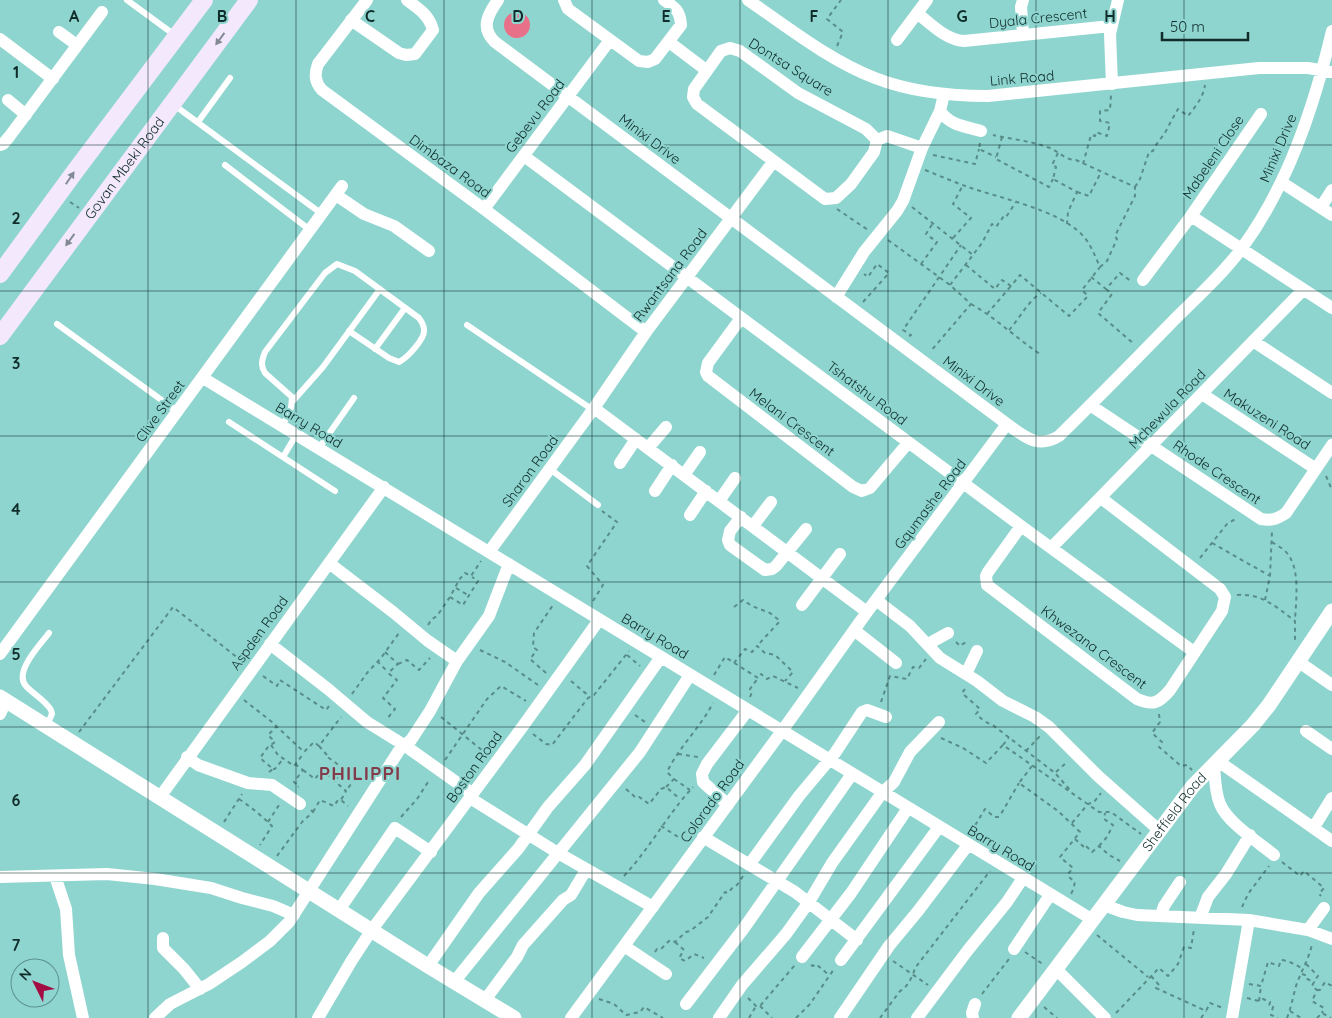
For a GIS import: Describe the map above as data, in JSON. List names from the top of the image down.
{
  "streets": {
    "main road": ["Govan Mbeki Road"],
    "street": [
      "Dyala Crescent",
      "Dontsa Square",
      "Link Road",
      "Gebevu Road",
      "Minixi Drive",
      "Mabeleni Close",
      "Dimbaza Road",
      "Rwantsana Road",
      "Tshatshu Road",
      "Mchewula Road",
      "Clive Street",
      "Makuzeni Road",
      "Melani Crescent",
      "Barry Road",
      "Sharon Road",
      "Rhode Crescent",
      "Gqumashe Road",
      "Aspden Road",
      "Khwezana Crescent",
      "Boston Road",
      "Colorado Road",
      "Sheffield Road"
    ]
  },
  "crossings": [
    ["Dontsa Square", "Rwantsana Road"],
    ["Link Road", "Minixi Drive"],
    ["Gebevu Road", "Minixi Drive"],
    ["Gebevu Road", "Dimbaza Road"],
    ["Gebevu Road", "Tshatshu Road"],
    ["Minixi Drive", "Mabeleni Close"],
    ["Minixi Drive", "Rwantsana Road"],
    ["Minixi Drive", "Rhode Crescent"],
    ["Minixi Drive", "Gqumashe Road"],
    ["Dimbaza Road", "Rwantsana Road"],
    ["Rwantsana Road", "Tshatshu Road"],
    ["Rwantsana Road", "Sharon Road"],
    ["Tshatshu Road", "Mchewula Road"],
    ["Tshatshu Road", "Melani Crescent"],
    ["Tshatshu Road", "Gqumashe Road"],
    ["Tshatshu Road", "Khwezana Crescent"],
    ["Mchewula Road", "Makuzeni Road"],
    ["Mchewula Road", "Rhode Crescent"],
    ["Clive Street", "Barry Road"],
    ["Makuzeni Road", "Rhode Crescent"],
    ["Barry Road", "Sharon Road"],
    ["Barry Road", "Aspden Road"],
    ["Barry Road", "Boston Road"],
    ["Barry Road", "Colorado Road"],
    ["Barry Road", "Sheffield Road"],
    ["Gqumashe Road", "Colorado Road"]
  ],
  "districts": ["PHILIPPI"],
  "scale_bar": "50 m",
  "north": "top left",
  "grid": {
    "columns": [
      "A",
      "B",
      "C",
      "D",
      "E",
      "F",
      "G",
      "H"
    ],
    "rows": [
      "1",
      "2",
      "3",
      "4",
      "5",
      "6",
      "7"
    ]
  }
}
